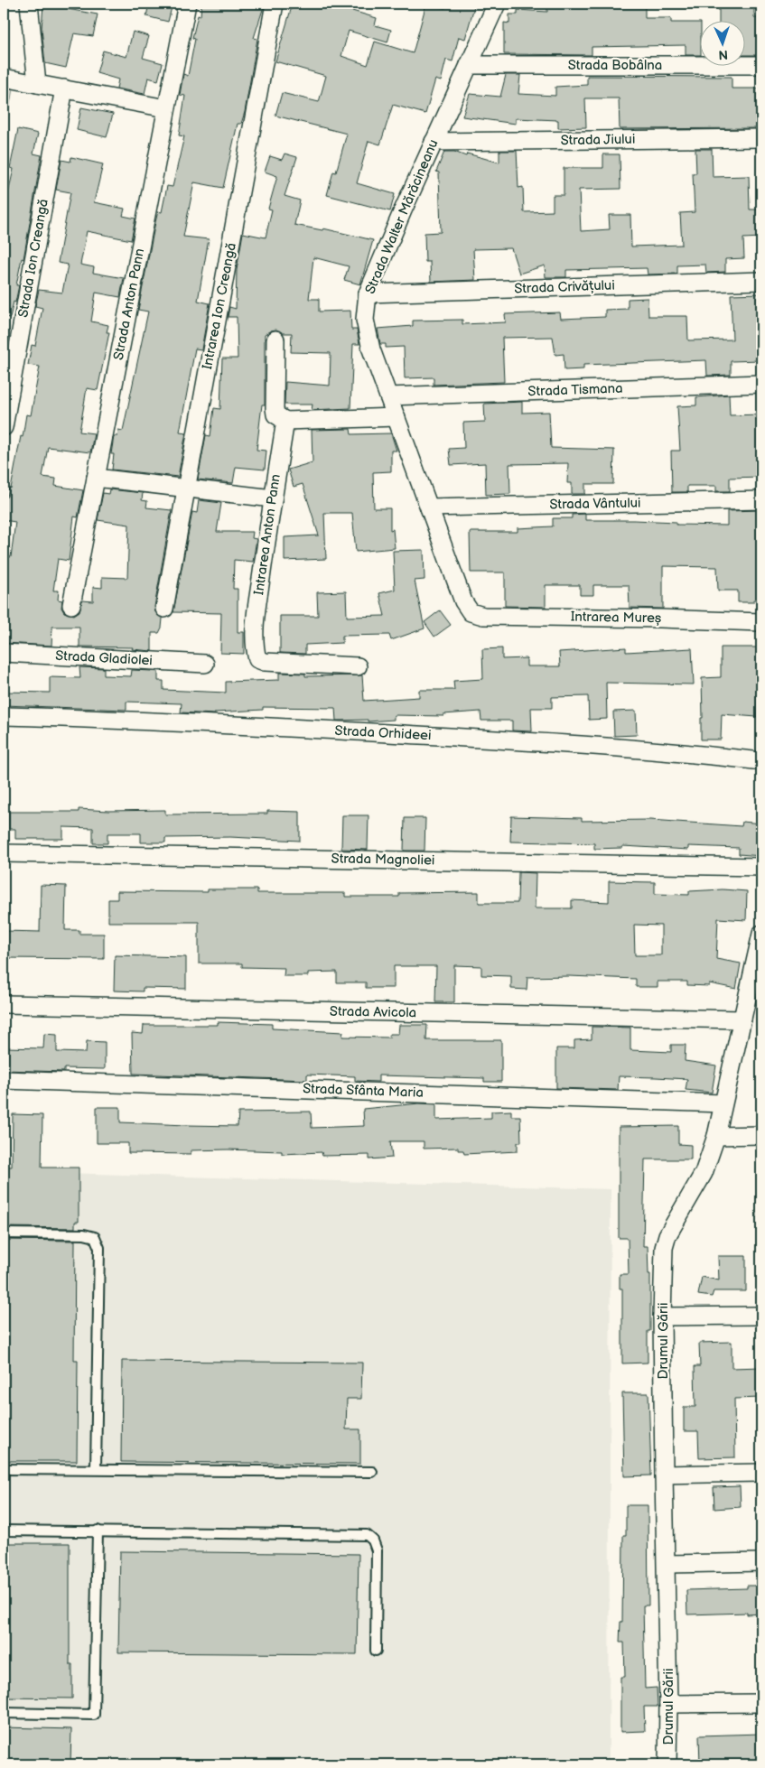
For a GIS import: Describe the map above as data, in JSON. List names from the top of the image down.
{
  "streets": {
    "street": [
      "Strada Bobâlna",
      "Strada Jiului",
      "Strada Walter Mărăcineanu",
      "Strada Ion Creangă",
      "Strada Crivățului",
      "Strada Anton Pann",
      "Intrarea Ion Creangă",
      "Strada Tismana",
      "Strada Vântului",
      "Intrarea Anton Pann",
      "Intrarea Mureș",
      "Strada Gladiolei",
      "Strada Orhideei",
      "Strada Magnoliei",
      "Strada Avicola",
      "Strada Sfânta Maria",
      "Drumul Gării"
    ]
  },
  "crossings": [
    ["Strada Bobâlna", "Strada Walter Mărăcineanu"],
    ["Strada Jiului", "Strada Walter Mărăcineanu"],
    ["Strada Walter Mărăcineanu", "Strada Crivățului"],
    ["Strada Walter Mărăcineanu", "Strada Tismana"],
    ["Strada Walter Mărăcineanu", "Strada Vântului"],
    ["Strada Walter Mărăcineanu", "Intrarea Mureș"],
    ["Strada Avicola", "Drumul Gării"],
    ["Strada Sfânta Maria", "Drumul Gării"]
  ],
  "north": "bottom"
}
